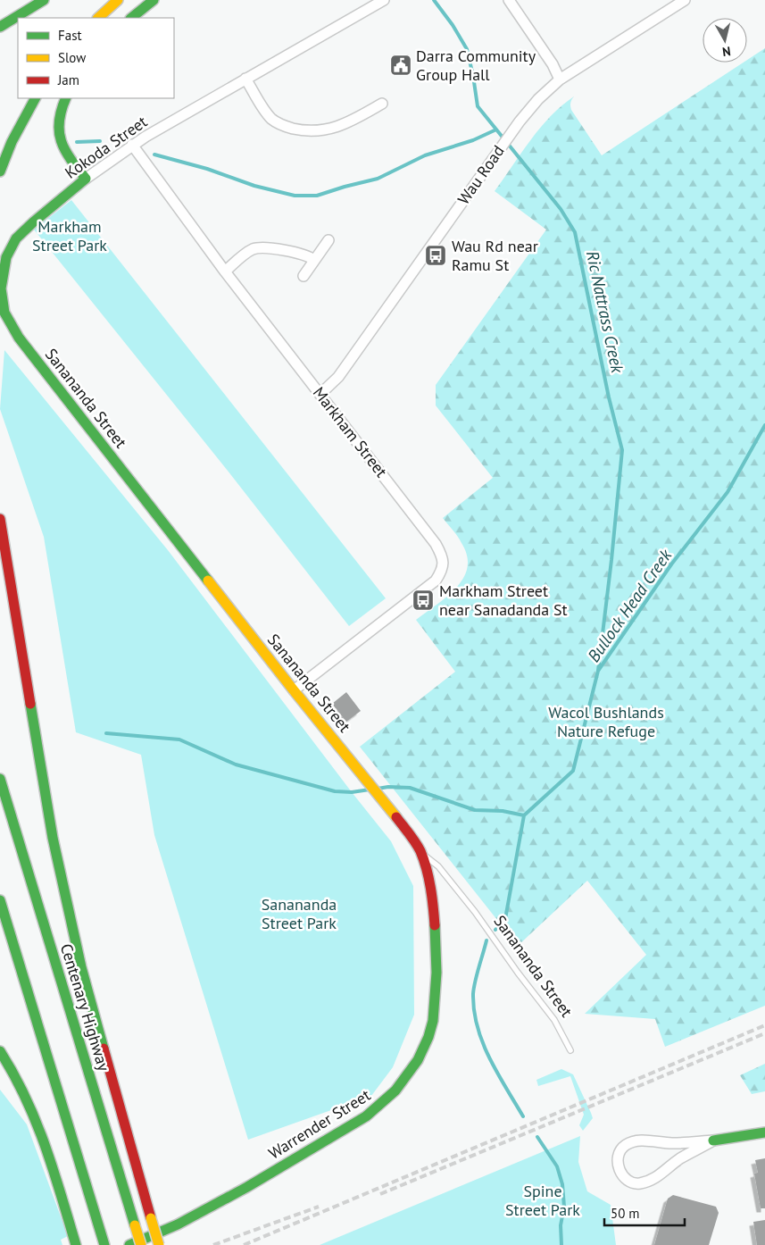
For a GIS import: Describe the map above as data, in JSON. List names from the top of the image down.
{
  "streets": {
    "main road": [
      "Kokoda Street",
      "Sanananda Street",
      "Centenary Highway",
      "Warrender Street"
    ],
    "street": ["Wau Road", "Markham Street"]
  },
  "crossings": [
    ["Kokoda Street", "Sanananda Street"],
    ["Kokoda Street", "Markham Street"],
    ["Wau Road", "Markham Street"],
    ["Sanananda Street", "Markham Street"],
    ["Sanananda Street", "Warrender Street"]
  ],
  "water": ["Ric Nattrass Creek", "Bullock Head Creek"],
  "parks": [
    "Markham Street Park",
    "Wacol Bushlands Nature Refuge",
    "Sanananda Street Park",
    "Spine Street Park"
  ],
  "places": {
    "public building": ["Darra Community Group Hall"],
    "bus stop": ["Wau Rd near Ramu St", "Markham Street near Sanadanda St"]
  },
  "legend": ["Fast", "Slow", "Jam"],
  "scale_bar": "50 m",
  "north": "bottom"
}
